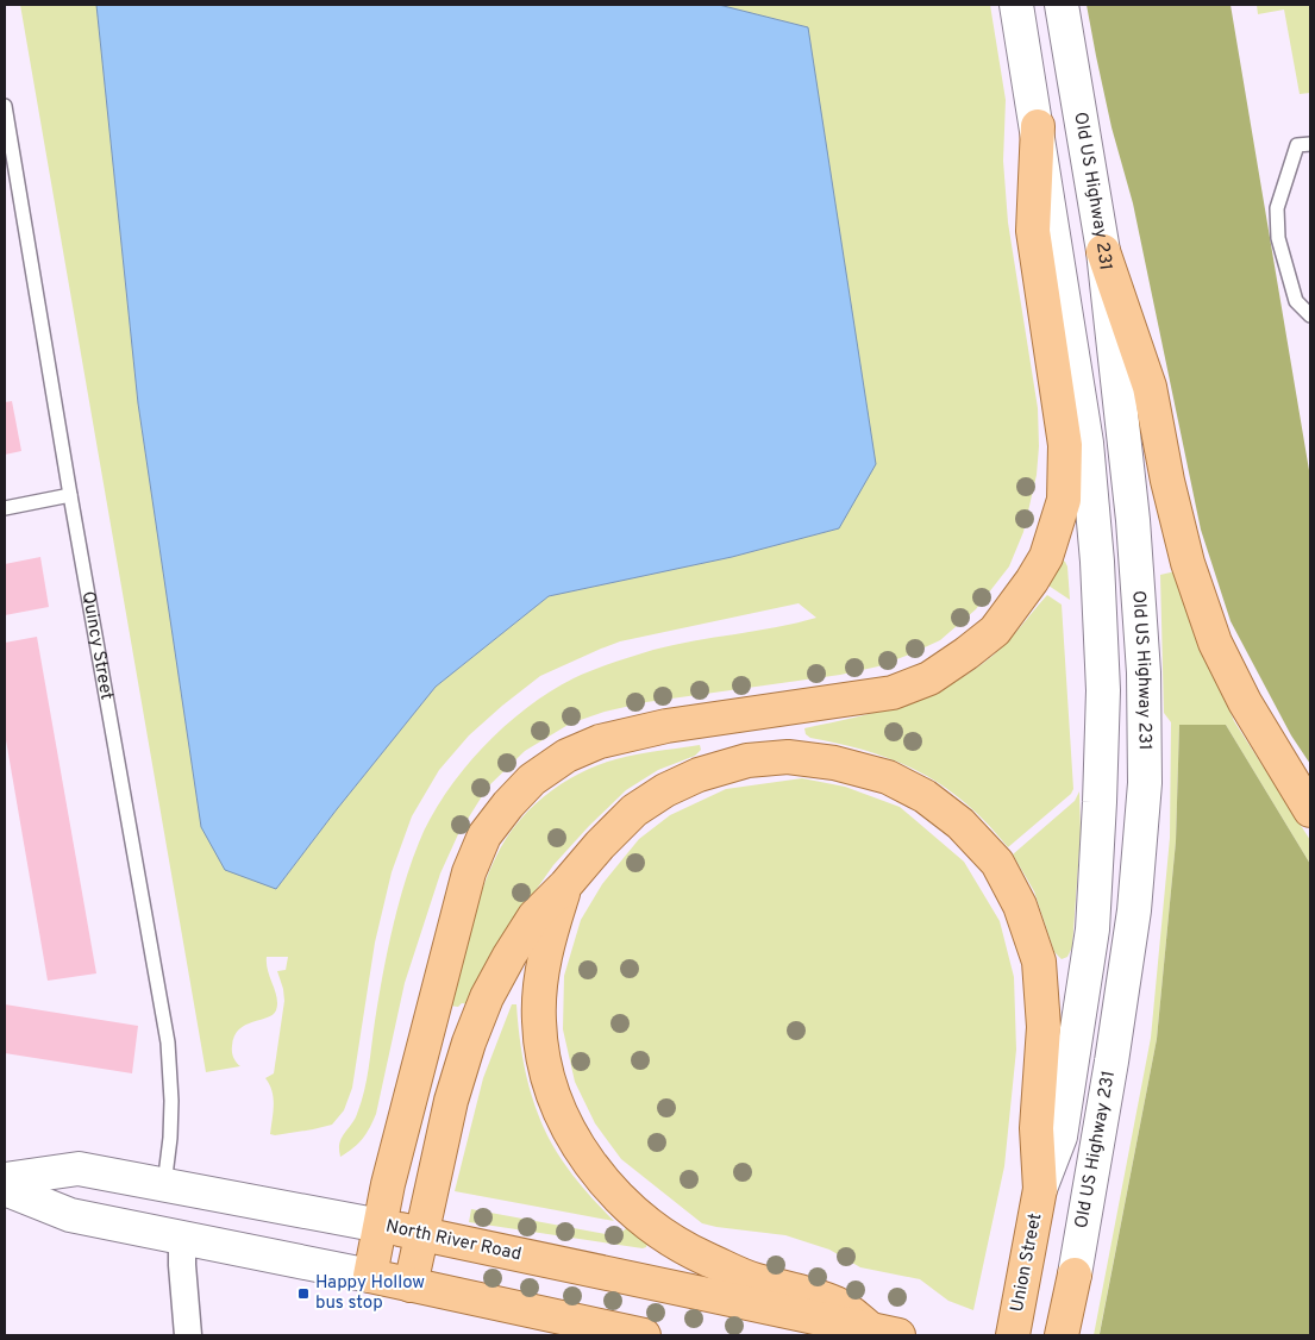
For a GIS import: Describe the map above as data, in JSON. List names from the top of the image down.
{
  "streets": {
    "main road": ["Old US Highway 231", "North River Road", "Union Street"],
    "lane": ["Quincy Street"]
  },
  "crossings": [
    ["Old US Highway 231", "Union Street"],
    ["Quincy Street", "North River Road"],
    ["North River Road", "Union Street"]
  ],
  "places": {
    "transit": ["Happy Hollow bus stop"]
  }
}
